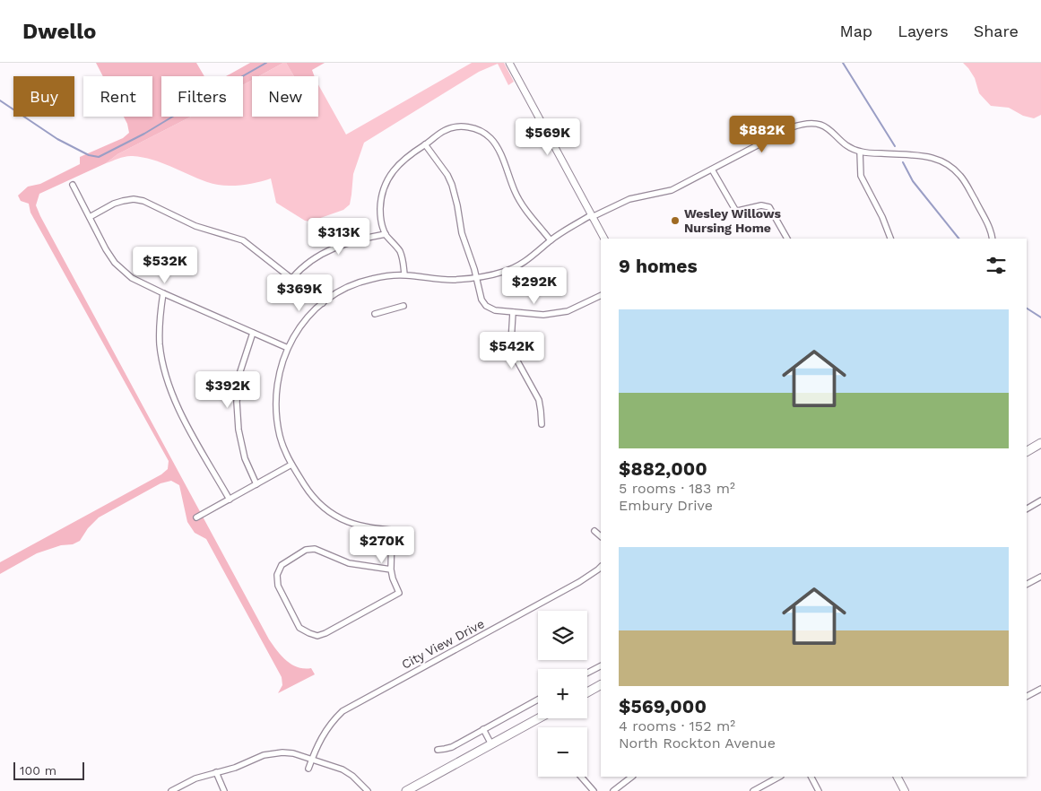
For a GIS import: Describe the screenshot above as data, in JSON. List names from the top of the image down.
{
  "streets": {
    "street": ["City View Drive"]
  },
  "places": ["Wesley Willows Nursing Home"],
  "scale_bar": "100 m",
  "page": {
    "header": "Dwello",
    "nav": ["Map", "Layers", "Share"],
    "chip": [
      "Buy",
      "Rent",
      "Filters",
      "New"
    ],
    "price": [
      "$882K",
      "$569K",
      "$313K",
      "$532K",
      "$292K",
      "$369K",
      "$542K",
      "$392K",
      "$270K"
    ],
    "heading": "9 homes",
    "list": [
      {
        "name": "$882,000",
        "note": "5 rooms · 183 m² · Embury Drive"
      },
      {
        "name": "$569,000",
        "note": "4 rooms · 152 m² · North Rockton Avenue"
      }
    ],
    "map_buttons": ["+", "−"],
    "scale": "100 m"
  }
}
